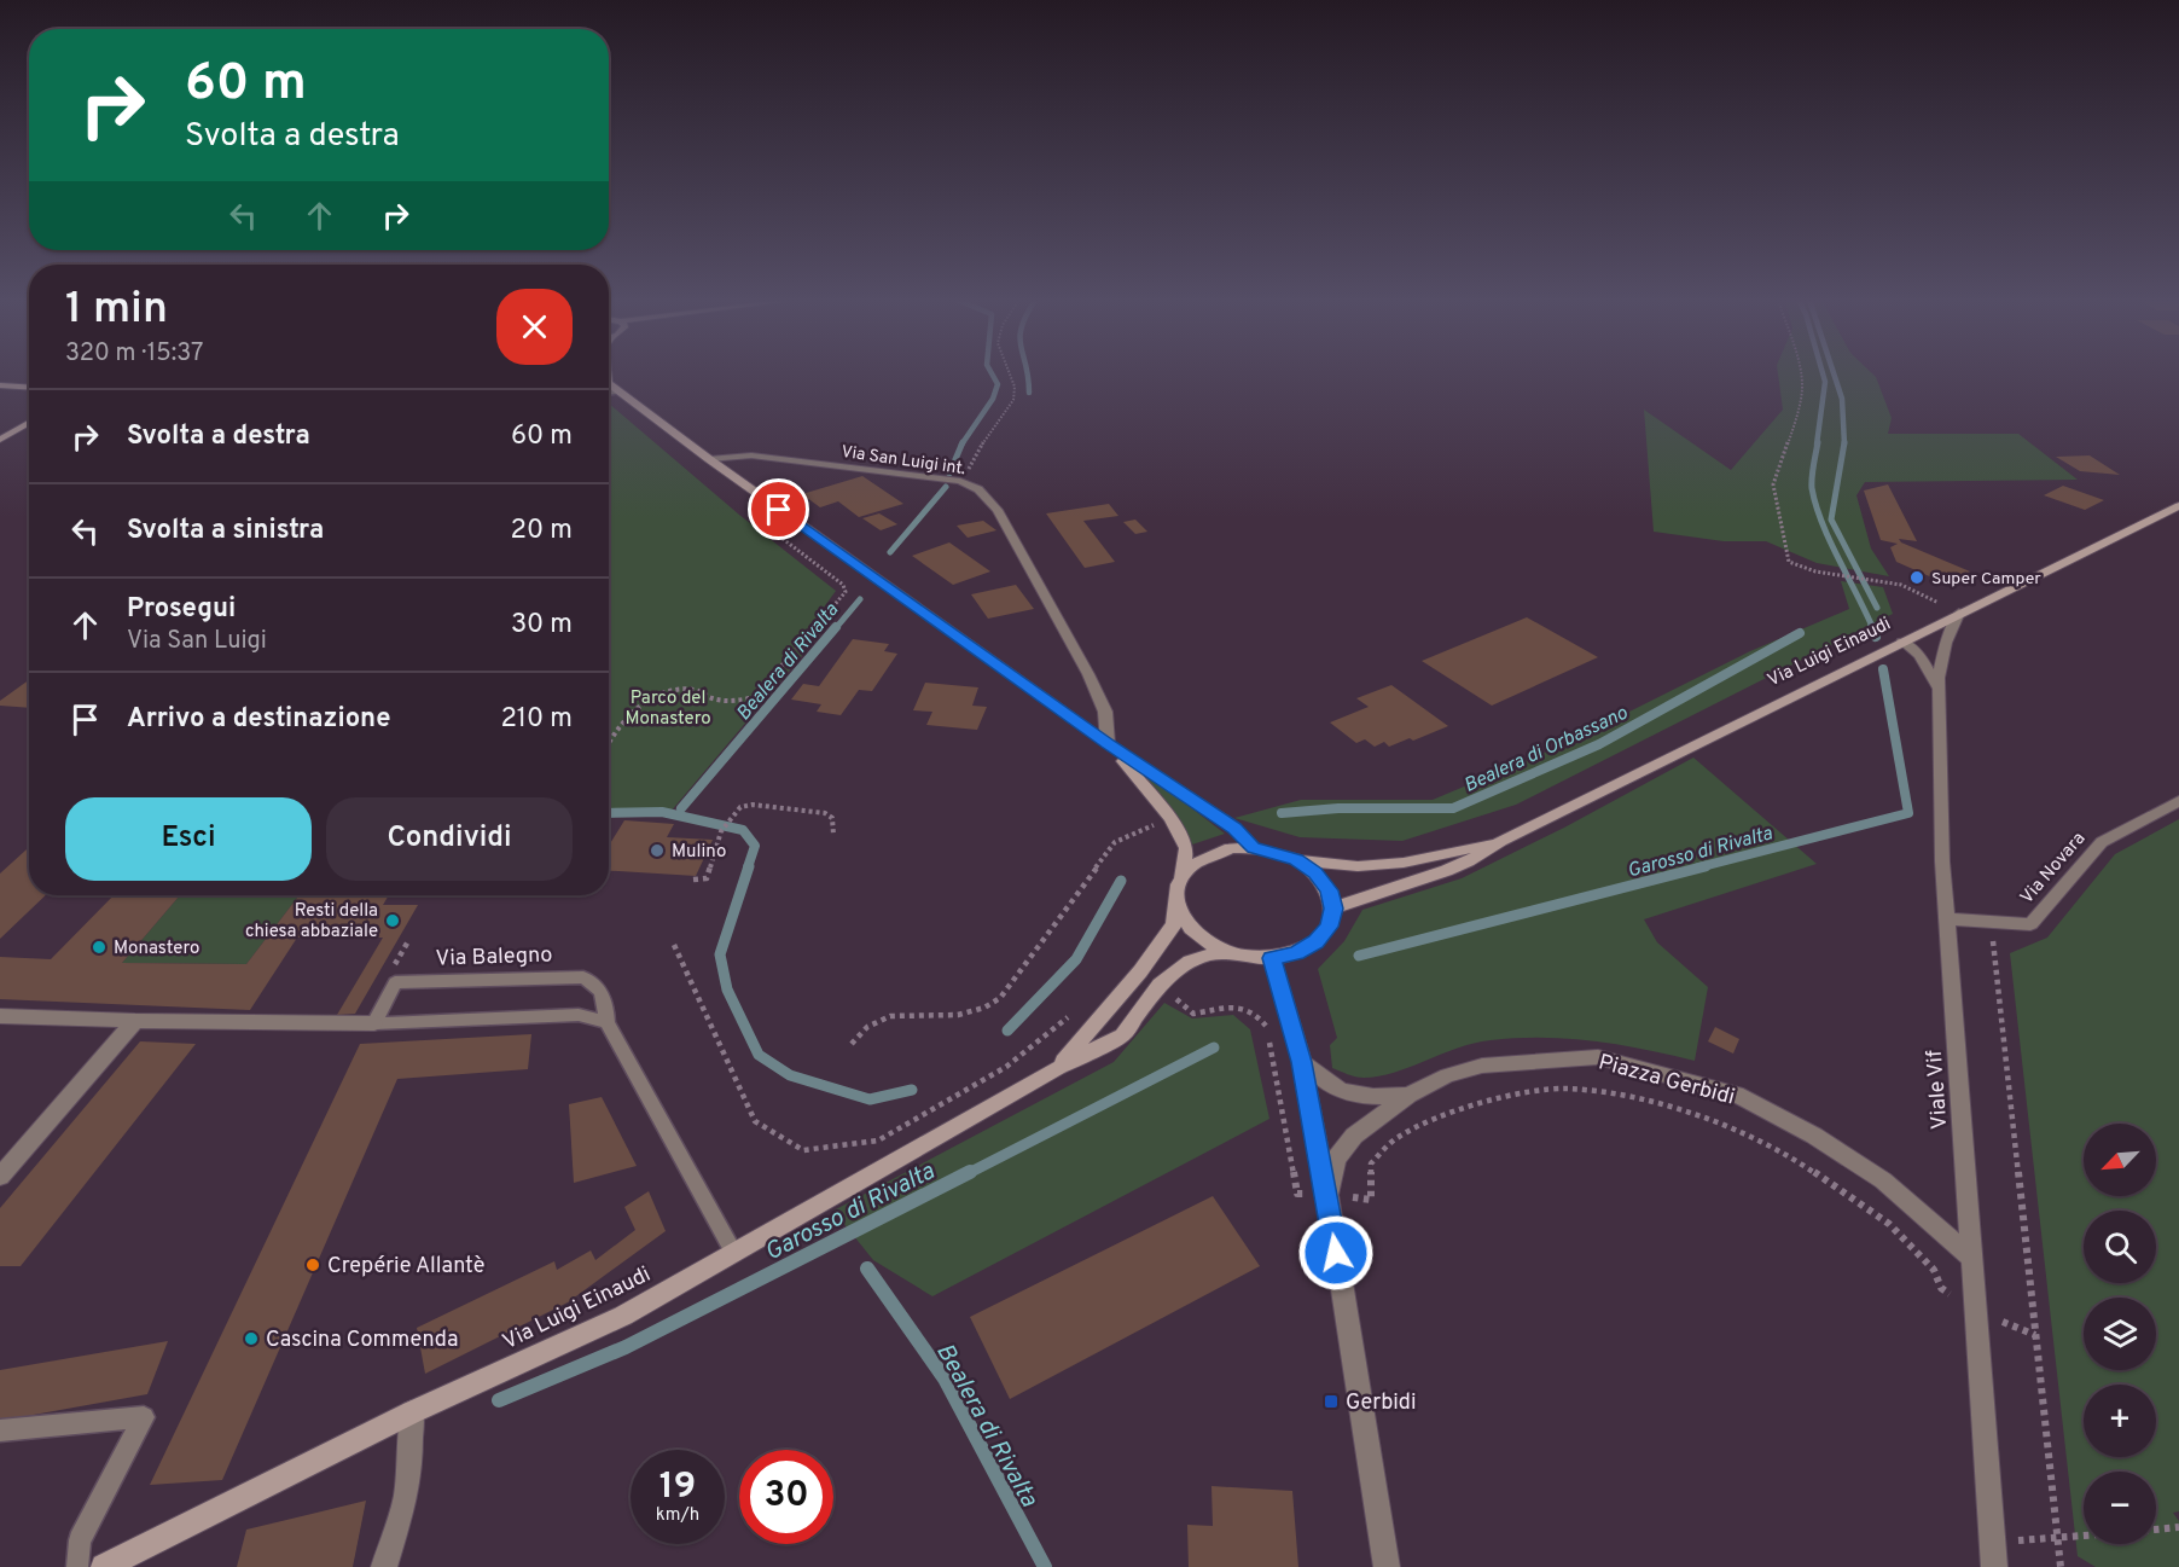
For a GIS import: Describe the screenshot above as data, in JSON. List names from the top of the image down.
{
  "streets": {
    "main road": ["Via Luigi Einaudi"],
    "street": [
      "Via San Luigi int.",
      "Via Novara",
      "Piazza Gerbidi",
      "Viale Vif"
    ],
    "lane": ["Via Balegno"]
  },
  "crossings": [
    ["Via San Luigi int.", "Via Luigi Einaudi"],
    ["Via Luigi Einaudi", "Via Balegno"],
    ["Via Luigi Einaudi", "Piazza Gerbidi"],
    ["Via Luigi Einaudi", "Viale Vif"],
    ["Via Novara", "Viale Vif"],
    ["Piazza Gerbidi", "Viale Vif"]
  ],
  "water": ["Bealera di Rivalta", "Bealera di Orbassano", "Garosso di Rivalta"],
  "parks": ["Parco del Monastero"],
  "places": {
    "other": [
      "Super Camper",
      "Mulino",
      "Resti della chiesa abbaziale",
      "Monastero",
      "Crepérie Allantè",
      "Cascina Commenda"
    ],
    "transit": ["Gerbidi"]
  },
  "north": "bottom left",
  "page": {
    "turn": ["60 m", "Svolta a destra"],
    "heading": ["1 min", "320 m · 15:37"],
    "list": [
      {
        "name": "Svolta a destra",
        "value": "60 m"
      },
      {
        "name": "Svolta a sinistra",
        "value": "20 m"
      },
      {
        "name": "Prosegui",
        "note": "Via San Luigi",
        "value": "30 m"
      },
      {
        "name": "Arrivo a destinazione",
        "value": "210 m"
      }
    ],
    "buttons": ["Esci", "Condividi"],
    "map_buttons": ["+", "−"],
    "speed": "19 km/h",
    "limit": "30"
  }
}
